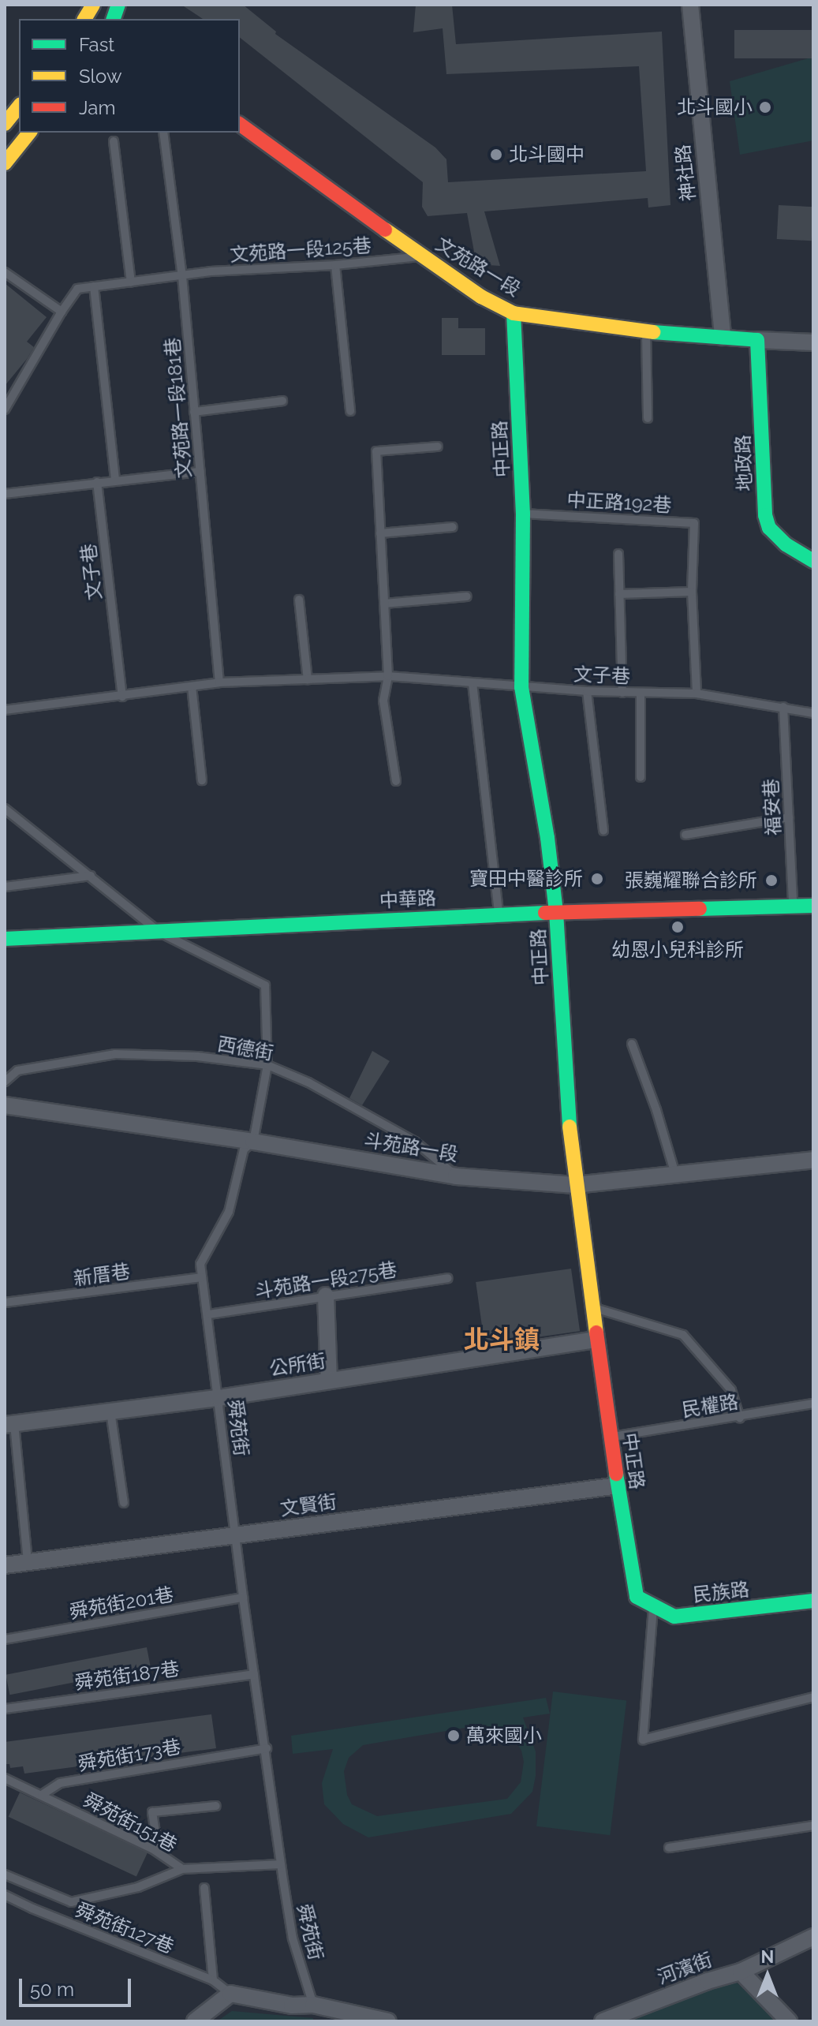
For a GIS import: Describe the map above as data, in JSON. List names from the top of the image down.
{
  "streets": {
    "street": [
      "神社路",
      "文苑路一段",
      "中正路",
      "地政路",
      "中華路",
      "斗苑路一段",
      "公所街",
      "文賢街",
      "民族路",
      "河濱街"
    ],
    "lane": [
      "文苑路一段125巷",
      "文苑路一段181巷",
      "中正路192巷",
      "文子巷",
      "福安巷",
      "西德街",
      "新厝巷",
      "斗苑路一段275巷",
      "民權路",
      "舜苑街",
      "舜苑街201巷",
      "舜苑街187巷",
      "舜苑街173巷",
      "舜苑街151巷",
      "舜苑街127巷"
    ]
  },
  "crossings": [
    ["神社路", "文苑路一段"],
    ["文苑路一段125巷", "文苑路一段"],
    ["文苑路一段125巷", "文苑路一段181巷"],
    ["文苑路一段", "中正路"],
    ["文苑路一段", "地政路"],
    ["文苑路一段181巷", "文子巷"],
    ["中正路", "中正路192巷"],
    ["中正路", "文子巷"],
    ["中正路", "中華路"],
    ["中正路", "斗苑路一段"],
    ["中正路", "公所街"],
    ["中正路", "民權路"],
    ["中正路", "文賢街"],
    ["中正路", "民族路"],
    ["中正路192巷", "文子巷"],
    ["文子巷", "福安巷"],
    ["福安巷", "中華路"],
    ["中華路", "舜苑街"],
    ["西德街", "斗苑路一段"],
    ["西德街", "舜苑街"],
    ["斗苑路一段", "舜苑街"],
    ["新厝巷", "舜苑街"],
    ["斗苑路一段275巷", "舜苑街"],
    ["公所街", "舜苑街"],
    ["舜苑街", "文賢街"],
    ["舜苑街", "舜苑街201巷"],
    ["舜苑街", "舜苑街187巷"],
    ["舜苑街", "舜苑街173巷"],
    ["舜苑街", "舜苑街151巷"],
    ["舜苑街173巷", "舜苑街151巷"]
  ],
  "districts": ["北斗鎮"],
  "places": [
    "北斗國小",
    "北斗國中",
    "寶田中醫診所",
    "張巍耀聯合診所",
    "幼恩小兒科診所",
    "萬來國小"
  ],
  "legend": ["Fast", "Slow", "Jam"],
  "scale_bar": "50 m",
  "north": "top"
}
